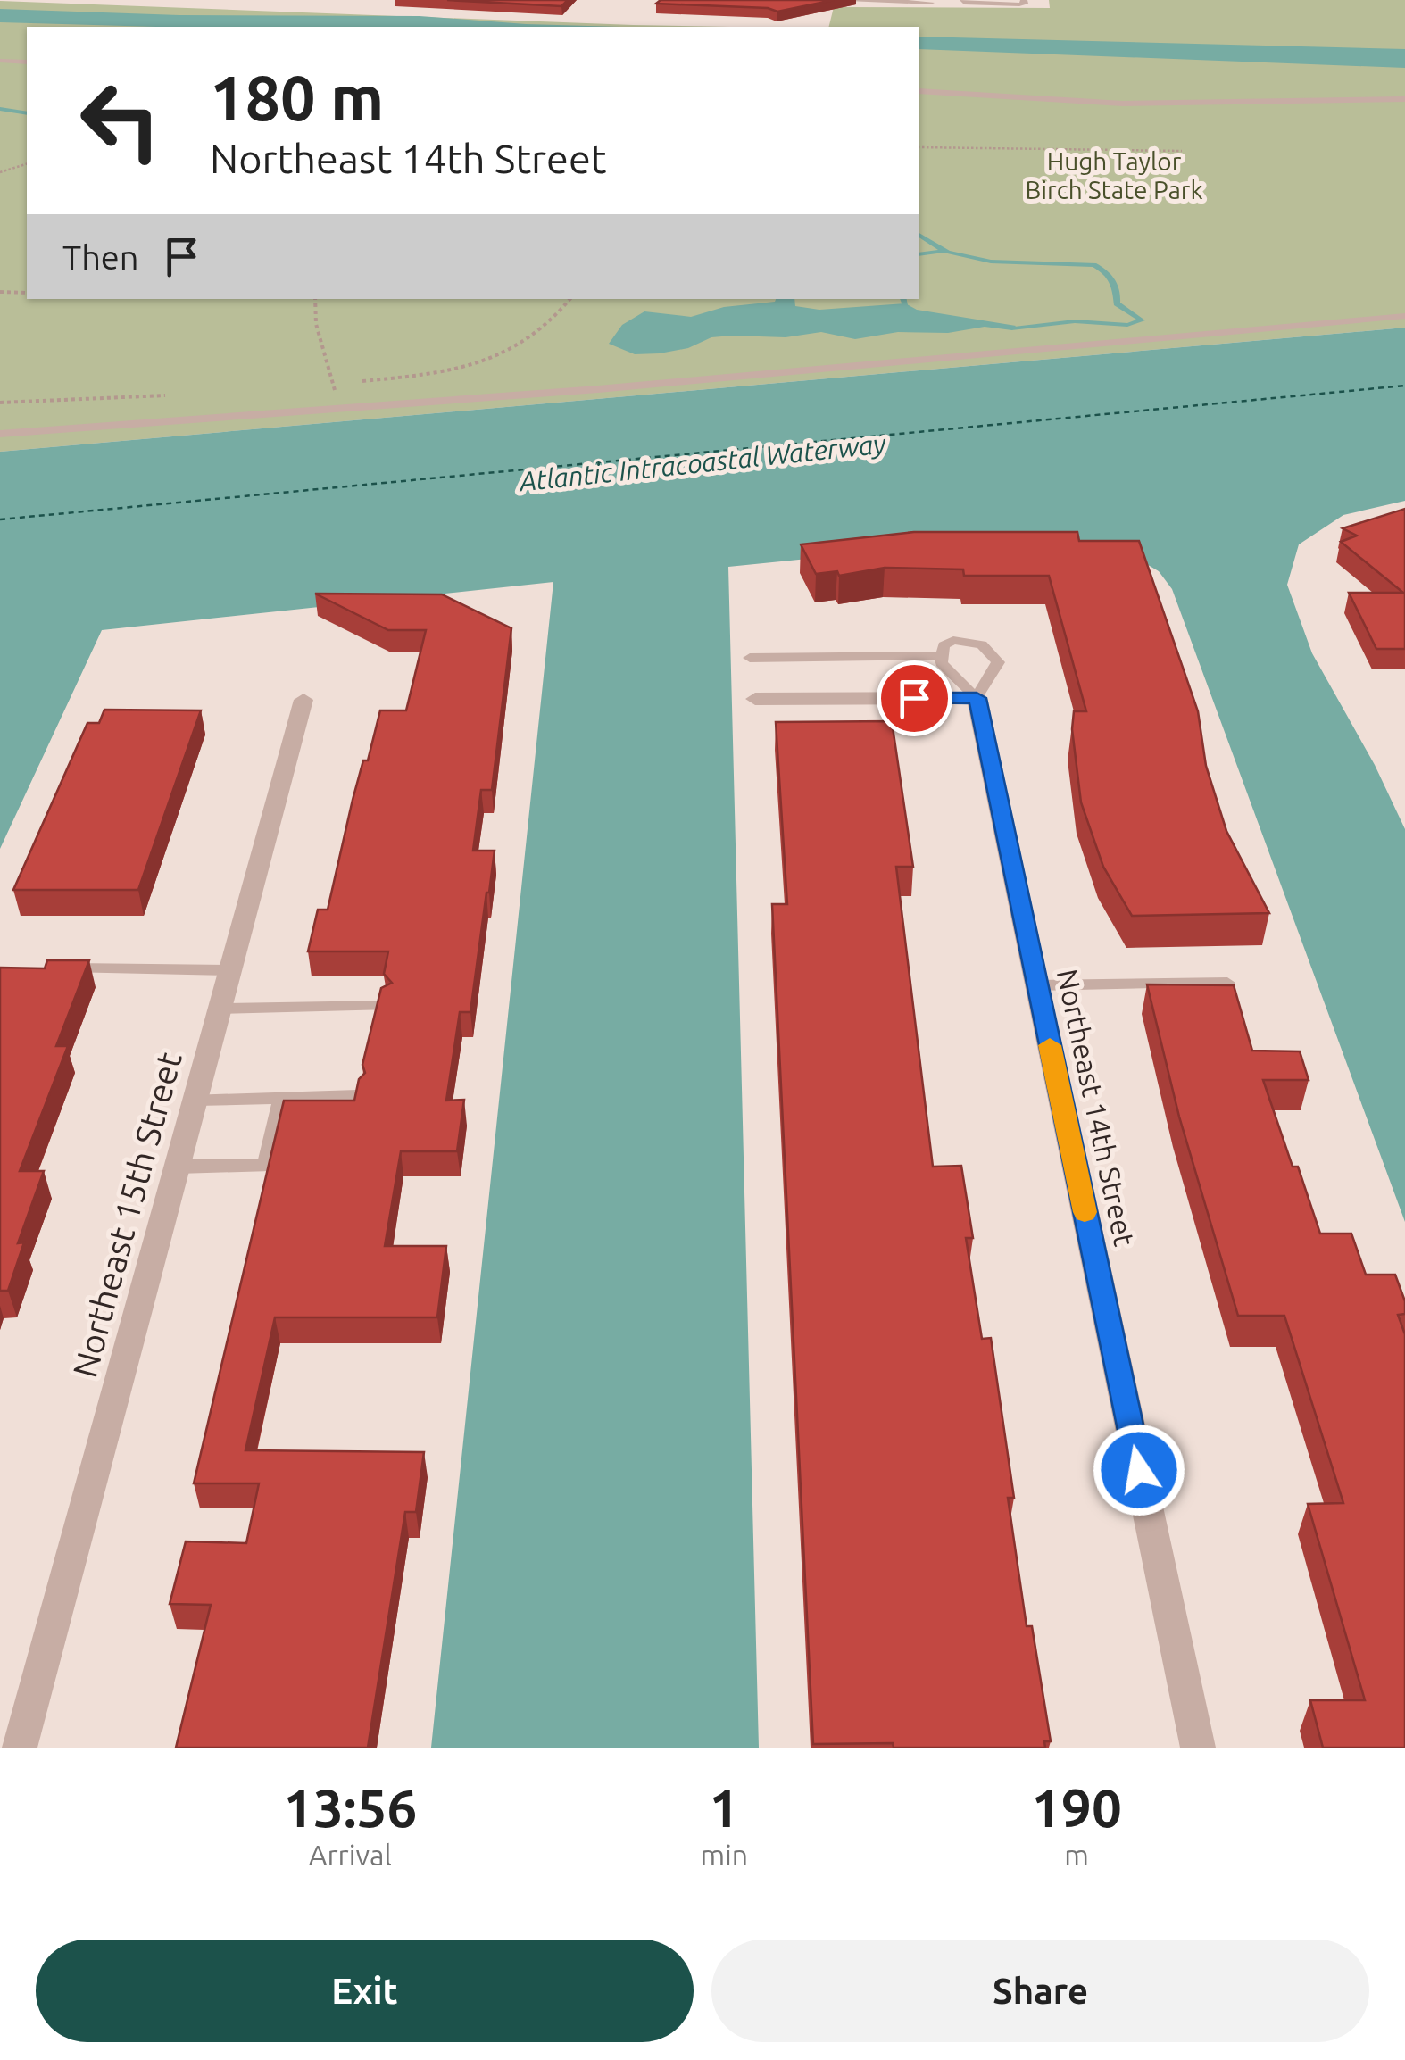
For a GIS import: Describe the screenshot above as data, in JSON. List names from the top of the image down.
{
  "streets": {
    "street": ["Northeast 14th Street", "Northeast 15th Street"]
  },
  "water": ["Atlantic Intracoastal Waterway"],
  "parks": ["Hugh Taylor Birch State Park"],
  "page": {
    "turn": ["180 m", "Northeast 14th Street"],
    "then": "Then",
    "eta": [
      "13:56",
      "Arrival",
      "1",
      "min",
      "190",
      "m"
    ],
    "buttons": ["Exit", "Share"]
  }
}
